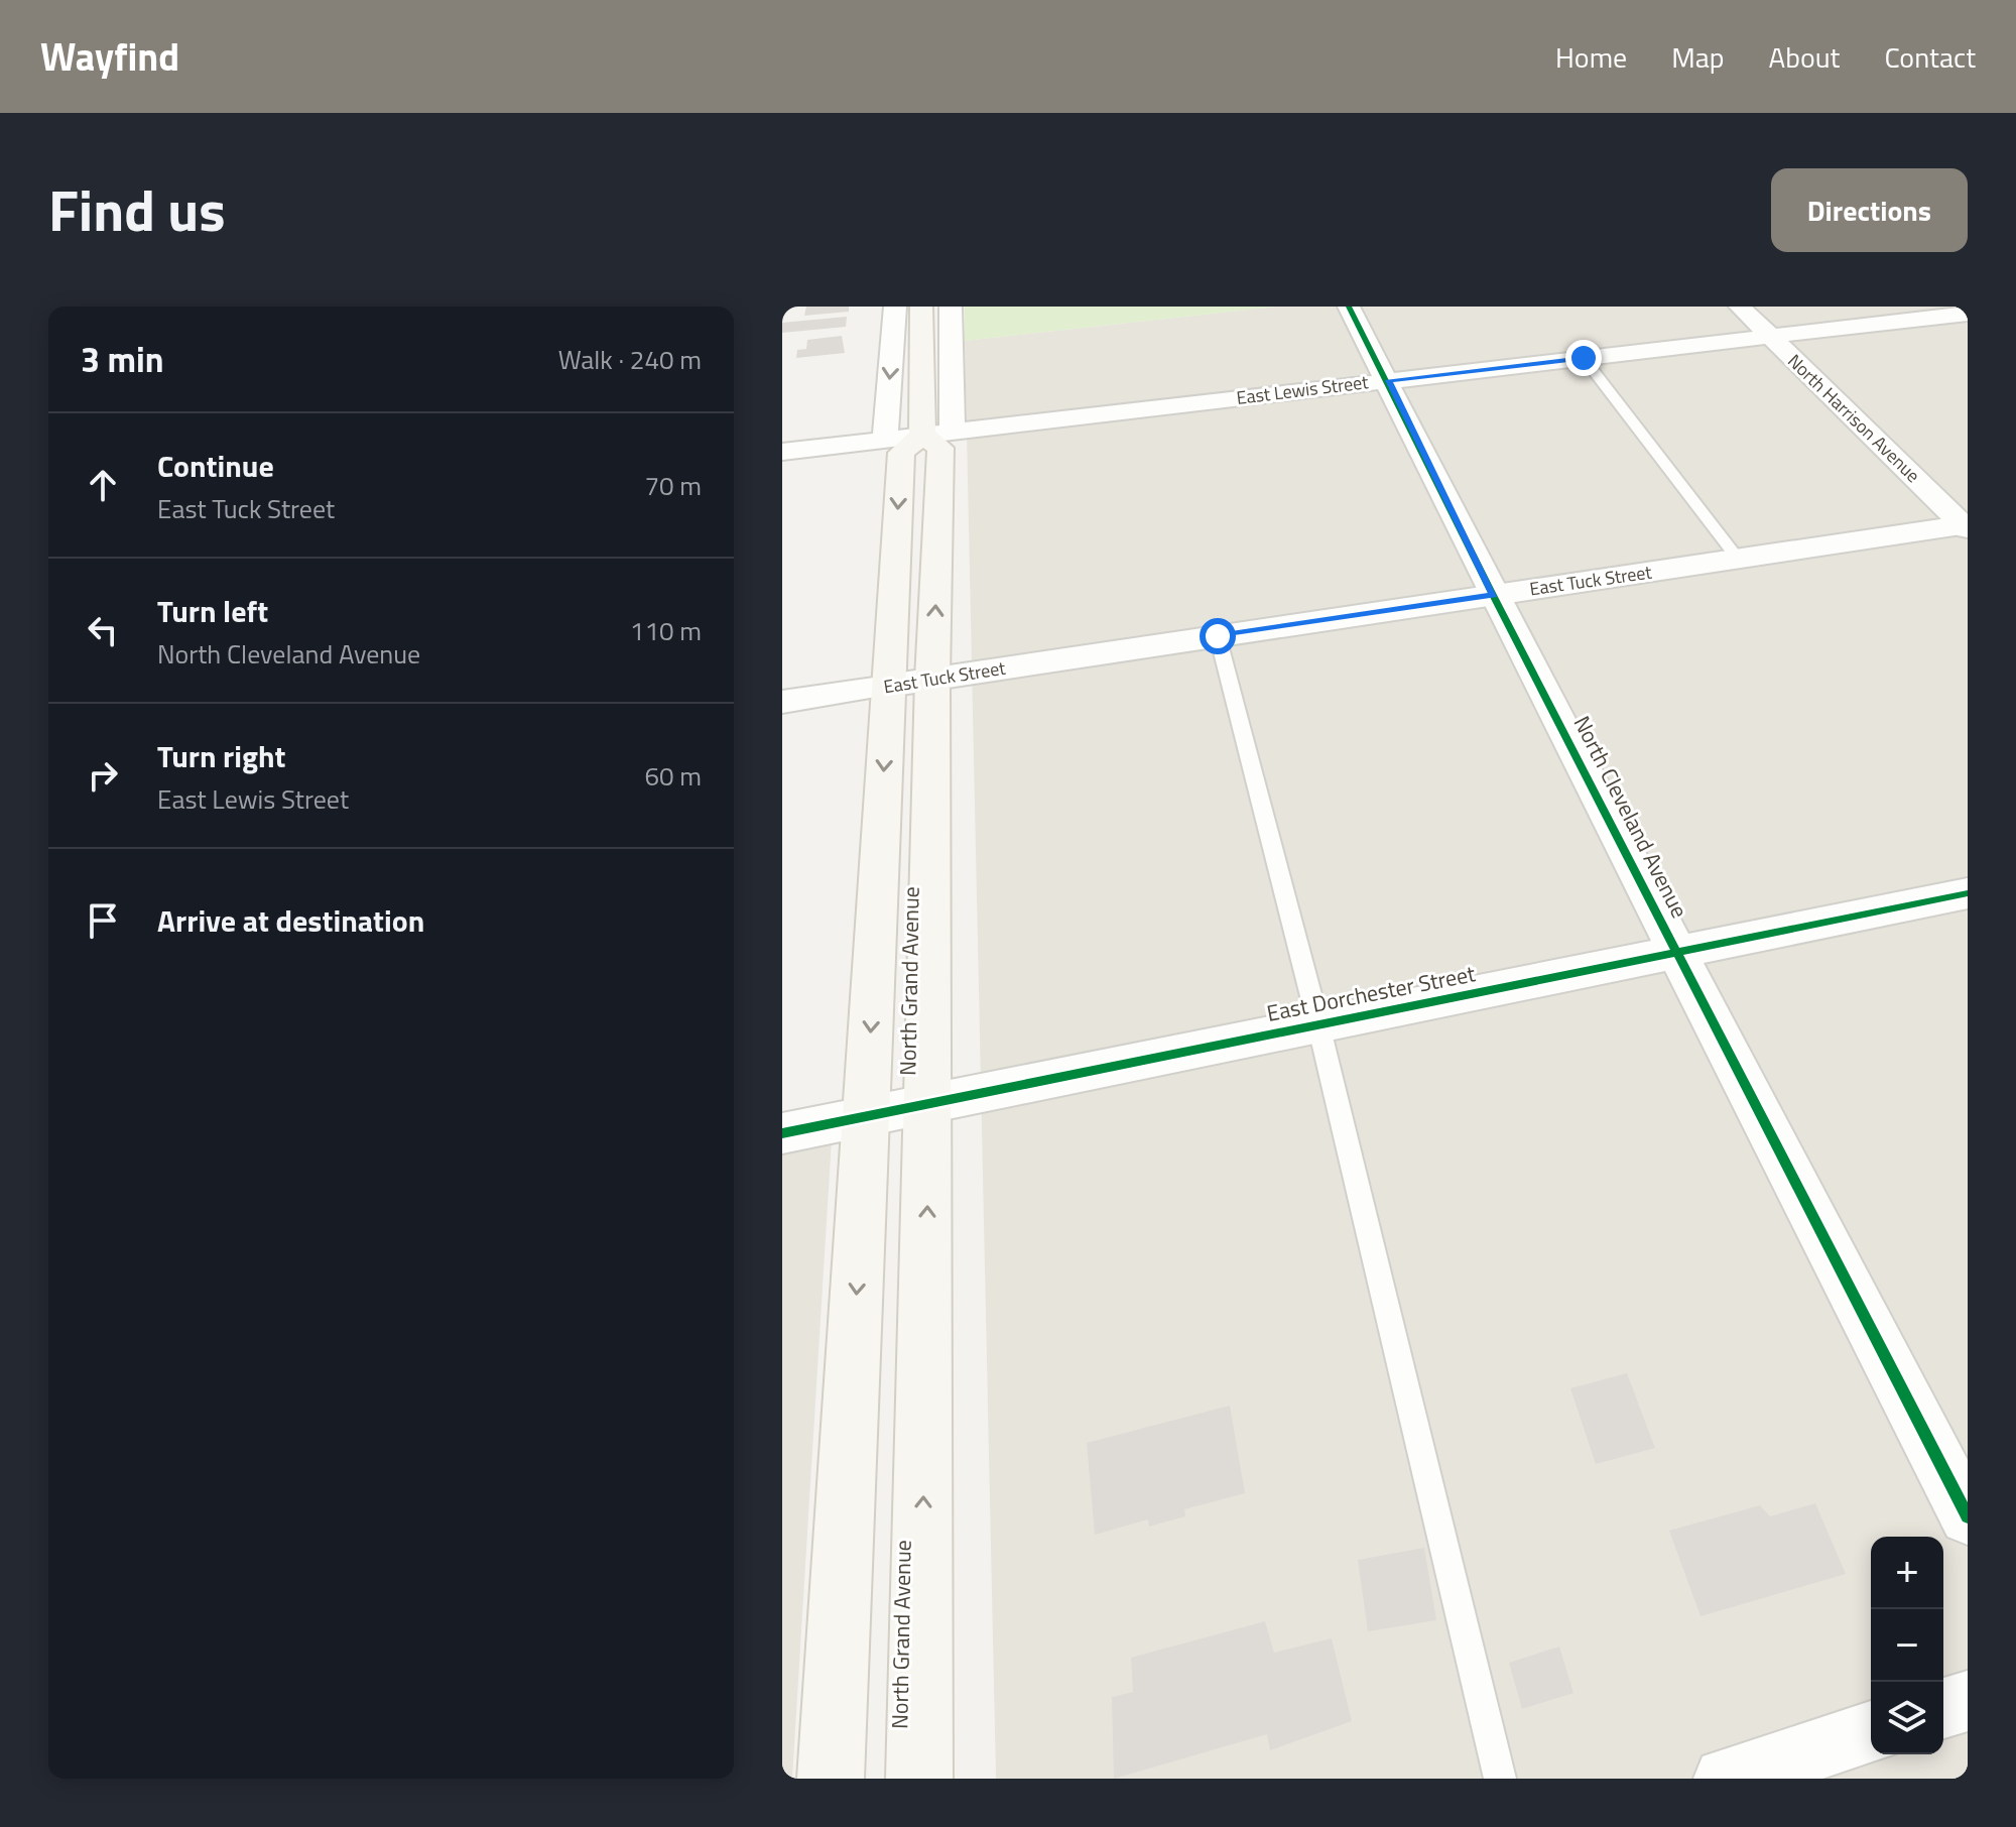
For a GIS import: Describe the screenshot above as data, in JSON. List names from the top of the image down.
{
  "streets": {
    "main road": ["North Grand Avenue"],
    "street": [
      "East Lewis Street",
      "North Harrison Avenue",
      "East Tuck Street",
      "North Cleveland Avenue",
      "East Dorchester Street"
    ]
  },
  "crossings": [
    ["East Lewis Street", "North Harrison Avenue"],
    ["East Lewis Street", "North Cleveland Avenue"],
    ["East Lewis Street", "North Grand Avenue"],
    ["North Harrison Avenue", "East Tuck Street"],
    ["East Tuck Street", "North Cleveland Avenue"],
    ["East Tuck Street", "North Grand Avenue"],
    ["North Cleveland Avenue", "East Dorchester Street"],
    ["North Grand Avenue", "East Dorchester Street"]
  ],
  "page": {
    "header": "Wayfind",
    "nav": [
      "Home",
      "Map",
      "About",
      "Contact"
    ],
    "title": "Find us",
    "buttons": "Directions",
    "heading": ["3 min", "Walk · 240 m"],
    "list": [
      ["Continue", "East Tuck Street", "70 m"],
      ["Turn left", "North Cleveland Avenue", "110 m"],
      ["Turn right", "East Lewis Street", "60 m"],
      "Arrive at destination"
    ],
    "map_buttons": ["+", "−"]
  }
}
